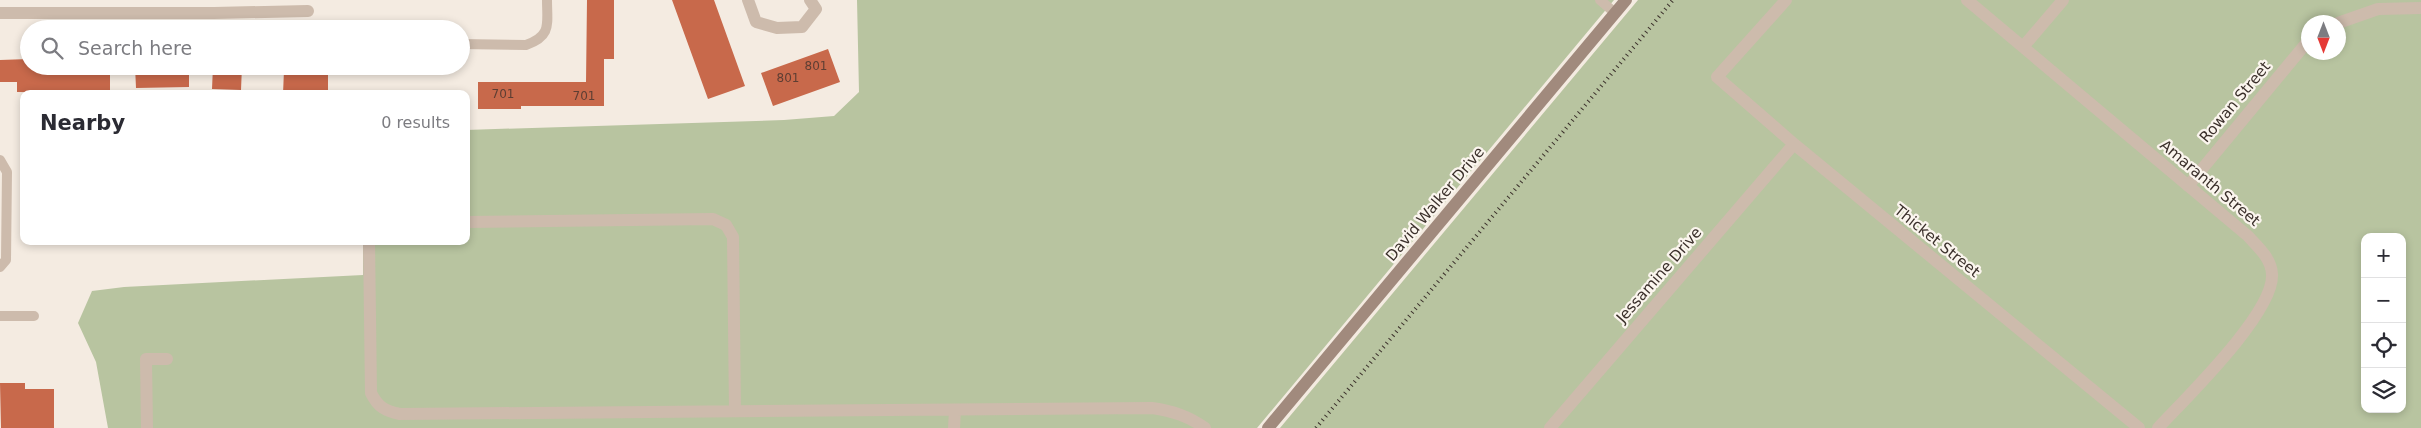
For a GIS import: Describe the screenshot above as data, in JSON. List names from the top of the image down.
{
  "streets": {
    "street": [
      "Rowan Street",
      "Amaranth Street",
      "David Walker Drive",
      "Thicket Street",
      "Jessamine Drive"
    ]
  },
  "crossings": [
    ["Rowan Street", "Amaranth Street"],
    ["Thicket Street", "Jessamine Drive"]
  ],
  "house_numbers": [
    "801",
    "801",
    "701",
    "701"
  ],
  "north": "bottom",
  "page": {
    "search": "Search here",
    "heading": ["Nearby", "0 results"],
    "map_buttons": ["+", "−"]
  }
}
